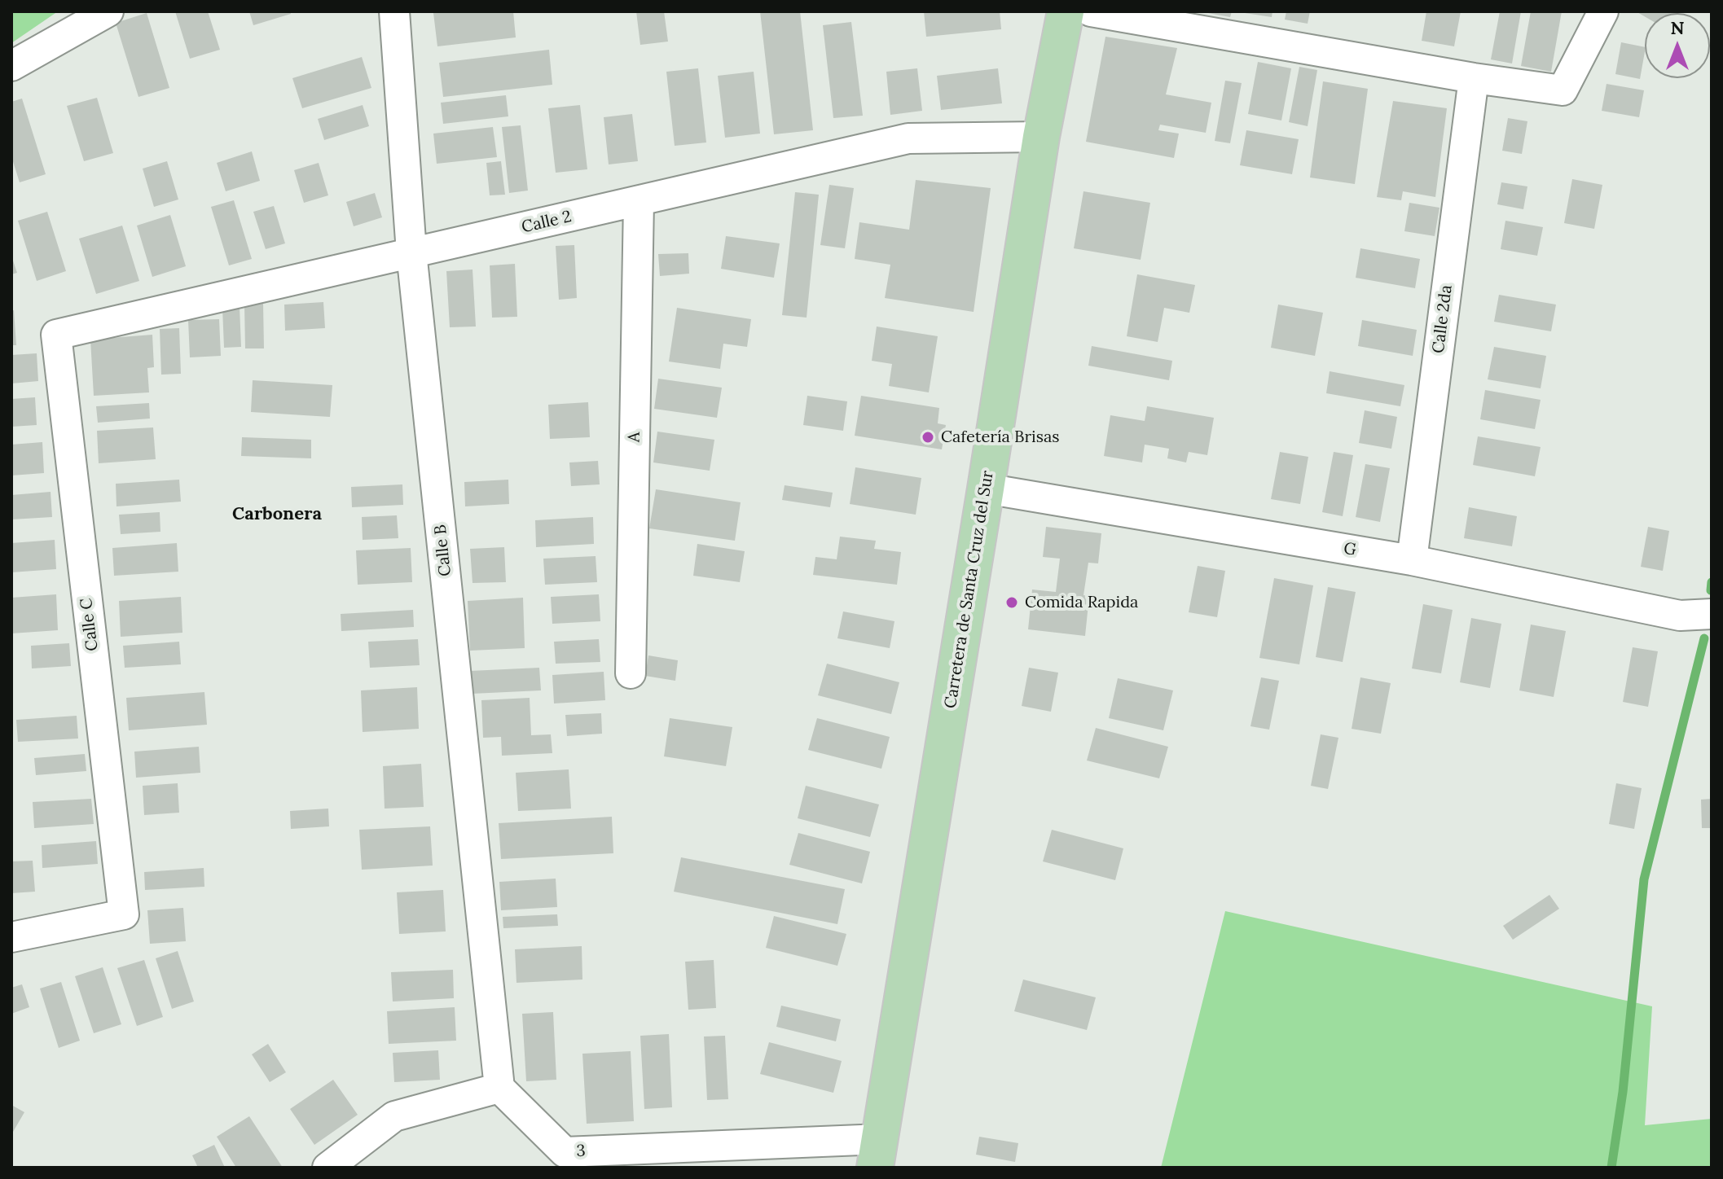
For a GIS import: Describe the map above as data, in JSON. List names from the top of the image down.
{
  "streets": {
    "main road": ["Carretera de Santa Cruz del Sur"],
    "street": [
      "Calle 2",
      "Calle 2da",
      "A",
      "G",
      "Calle B",
      "Calle C",
      "3"
    ]
  },
  "crossings": [
    ["Calle 2", "A"],
    ["Calle 2", "Calle B"],
    ["Calle 2", "Carretera de Santa Cruz del Sur"],
    ["Calle 2", "Calle C"],
    ["Calle 2da", "G"],
    ["G", "Carretera de Santa Cruz del Sur"],
    ["Calle B", "3"],
    ["Carretera de Santa Cruz del Sur", "3"]
  ],
  "districts": ["Carbonera"],
  "places": ["Cafetería Brisas", "Comida Rapida"],
  "north": "top"
}
